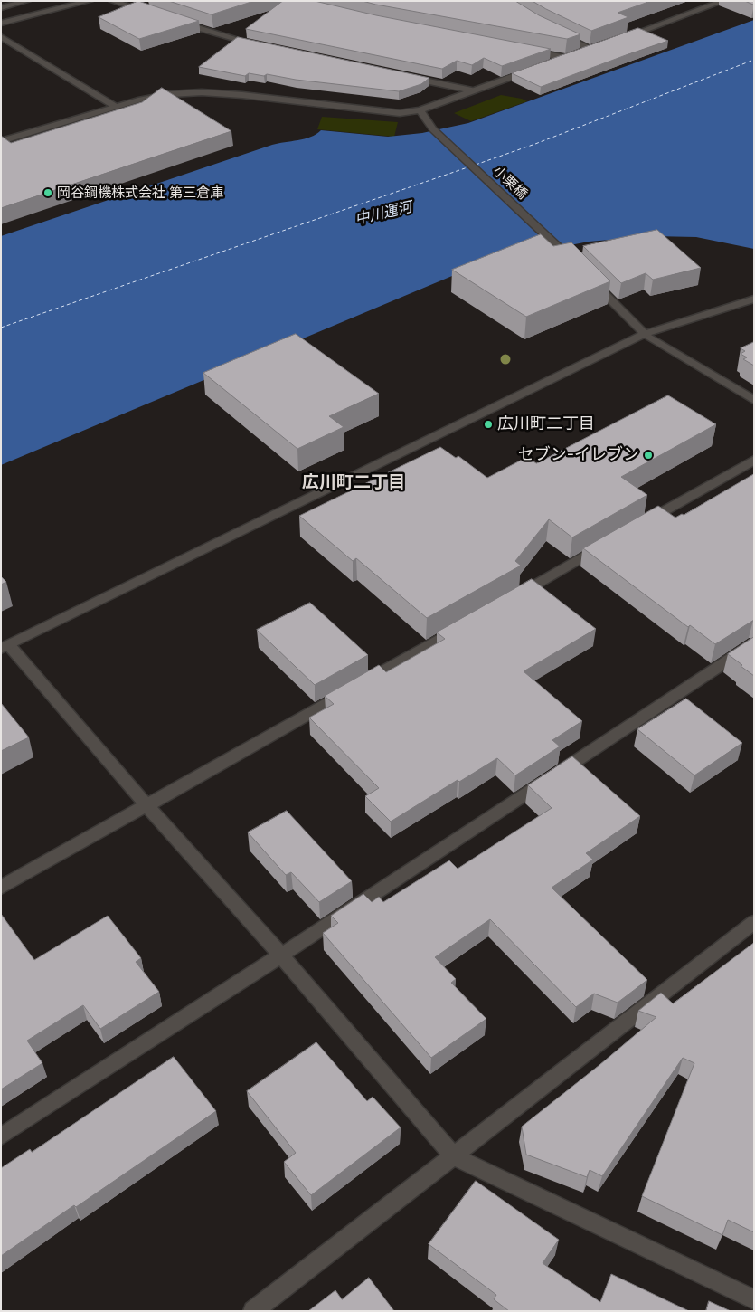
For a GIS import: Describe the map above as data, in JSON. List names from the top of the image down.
{
  "streets": {
    "street": ["小栗橋"]
  },
  "districts": ["広川町二丁目"],
  "water": ["中川運河"],
  "places": ["岡谷鋼機株式会社 第三倉庫", "広川町二丁目", "セブン-イレブン"]
}
